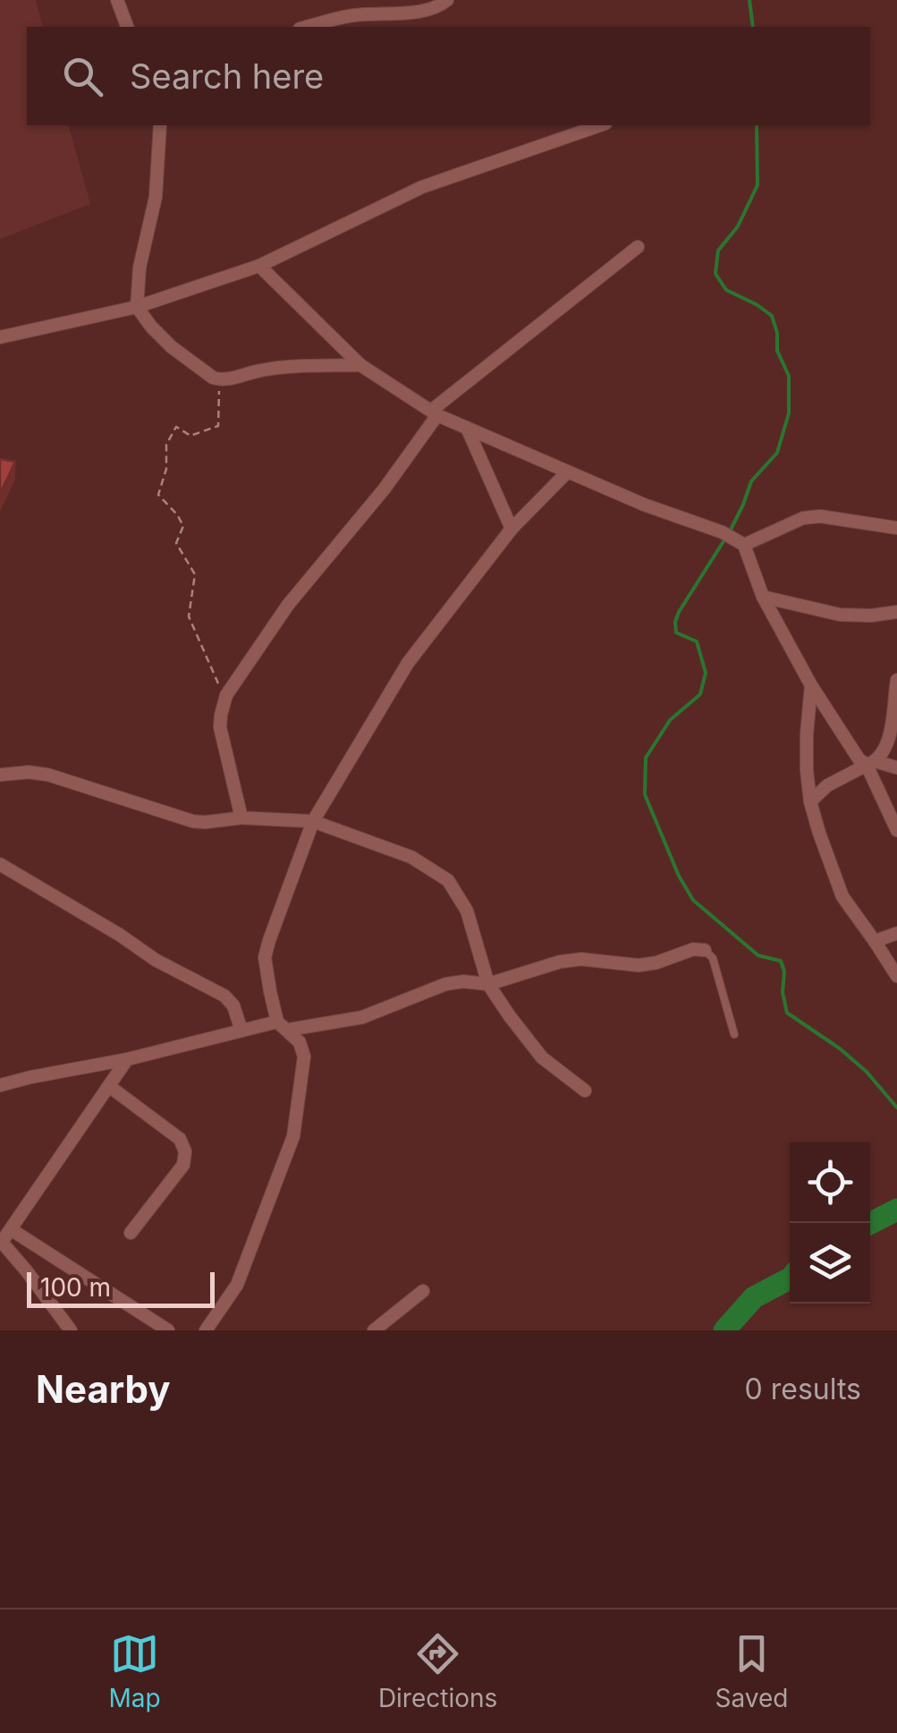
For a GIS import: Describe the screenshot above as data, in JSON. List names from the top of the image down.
{
  "scale_bar": "100 m",
  "page": {
    "search": "Search here",
    "scale": "100 m",
    "heading": ["Nearby", "0 results"],
    "nav": ["Map", "Directions", "Saved"]
  }
}
